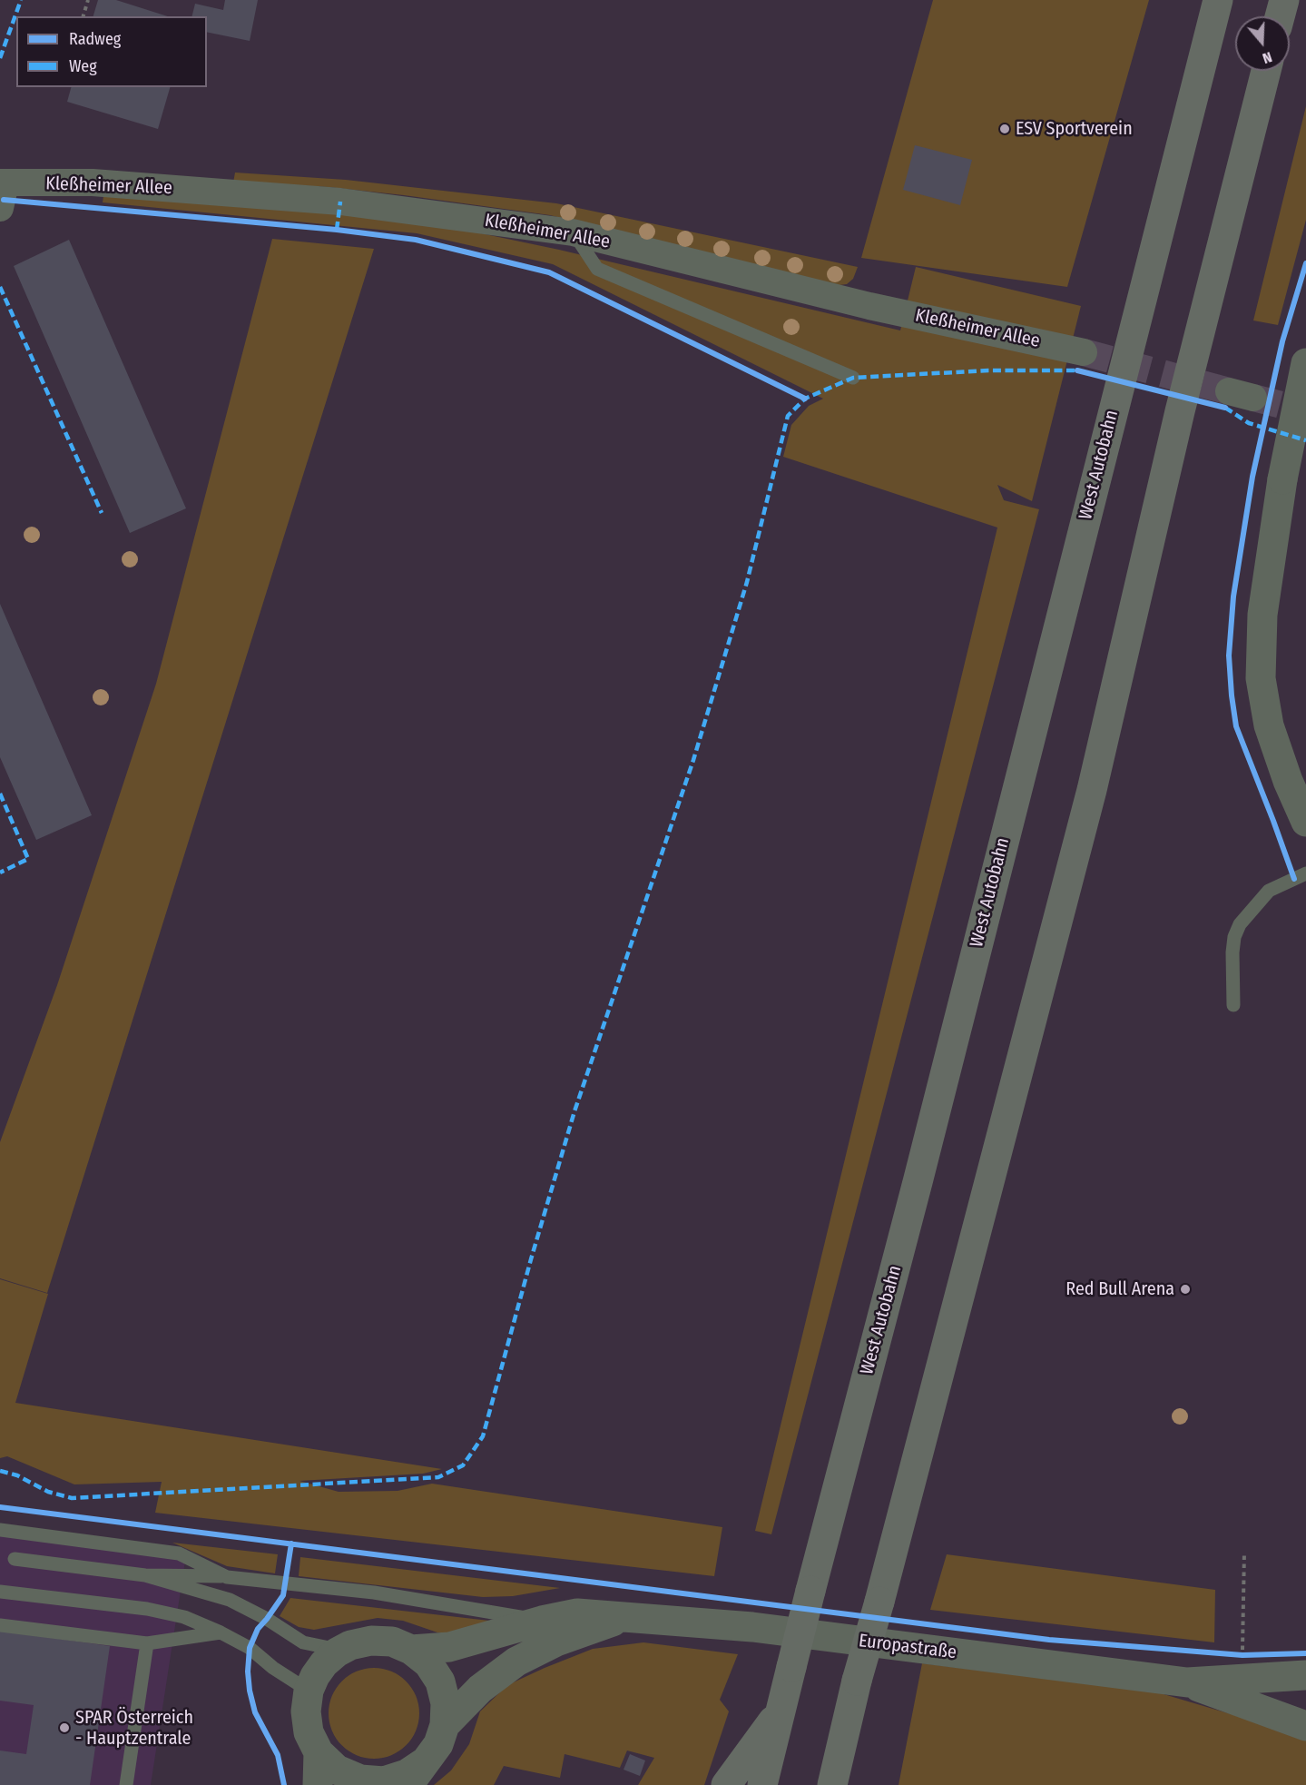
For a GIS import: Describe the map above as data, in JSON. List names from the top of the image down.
{
  "streets": {
    "highway": ["West Autobahn"],
    "street": ["Kleßheimer Allee", "Europastraße"]
  },
  "places": ["ESV Sportverein", "Red Bull Arena", "SPAR Österreich - Hauptzentrale"],
  "legend": ["Radweg", "Weg"],
  "north": "bottom"
}
